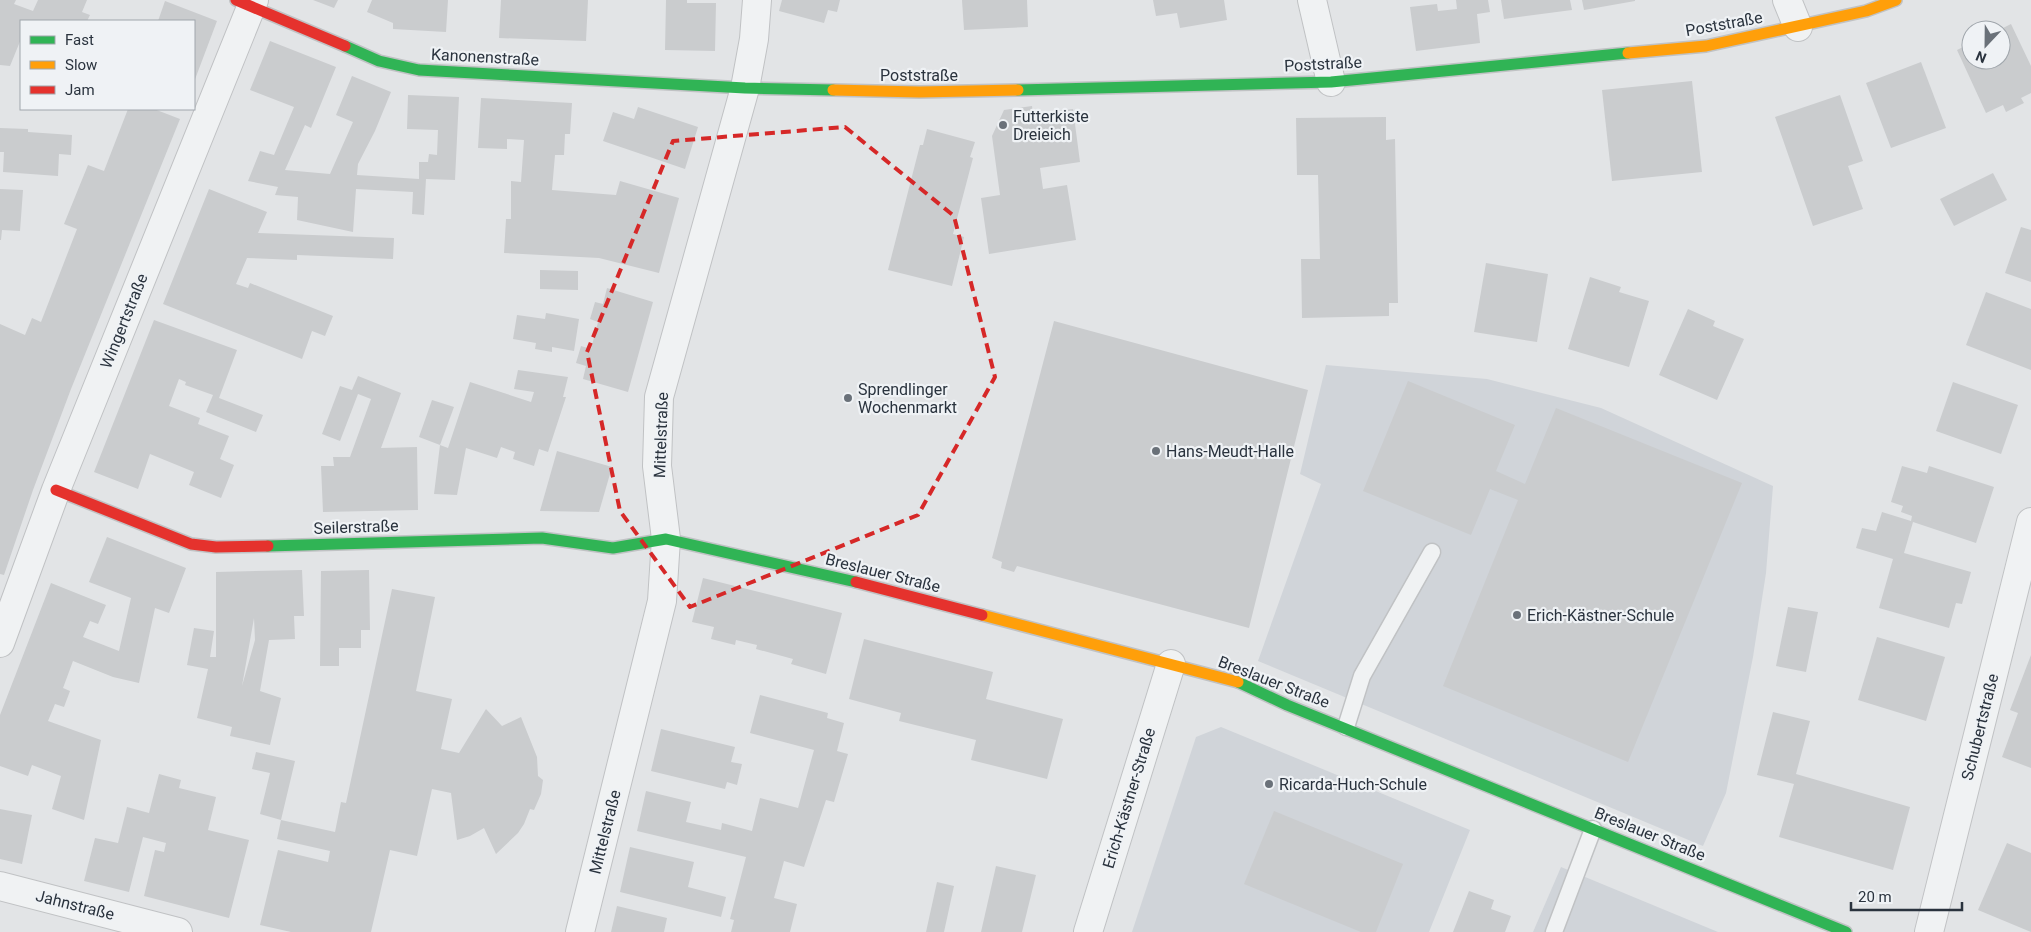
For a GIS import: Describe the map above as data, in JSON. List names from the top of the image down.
{
  "streets": {
    "street": [
      "Poststraße",
      "Kanonenstraße",
      "Wingertstraße",
      "Mittelstraße",
      "Seilerstraße",
      "Breslauer Straße",
      "Schubertstraße",
      "Erich-Kästner-Straße",
      "Jahnstraße"
    ]
  },
  "crossings": [
    ["Poststraße", "Kanonenstraße"],
    ["Poststraße", "Mittelstraße"],
    ["Kanonenstraße", "Wingertstraße"],
    ["Kanonenstraße", "Mittelstraße"],
    ["Wingertstraße", "Seilerstraße"],
    ["Mittelstraße", "Seilerstraße"],
    ["Mittelstraße", "Breslauer Straße"],
    ["Seilerstraße", "Breslauer Straße"],
    ["Breslauer Straße", "Erich-Kästner-Straße"]
  ],
  "places": [
    "Futterkiste Dreieich",
    "Sprendlinger Wochenmarkt",
    "Hans-Meudt-Halle",
    "Erich-Kästner-Schule",
    "Ricarda-Huch-Schule"
  ],
  "legend": ["Fast", "Slow", "Jam"],
  "scale_bar": "20 m",
  "north": "bottom"
}
